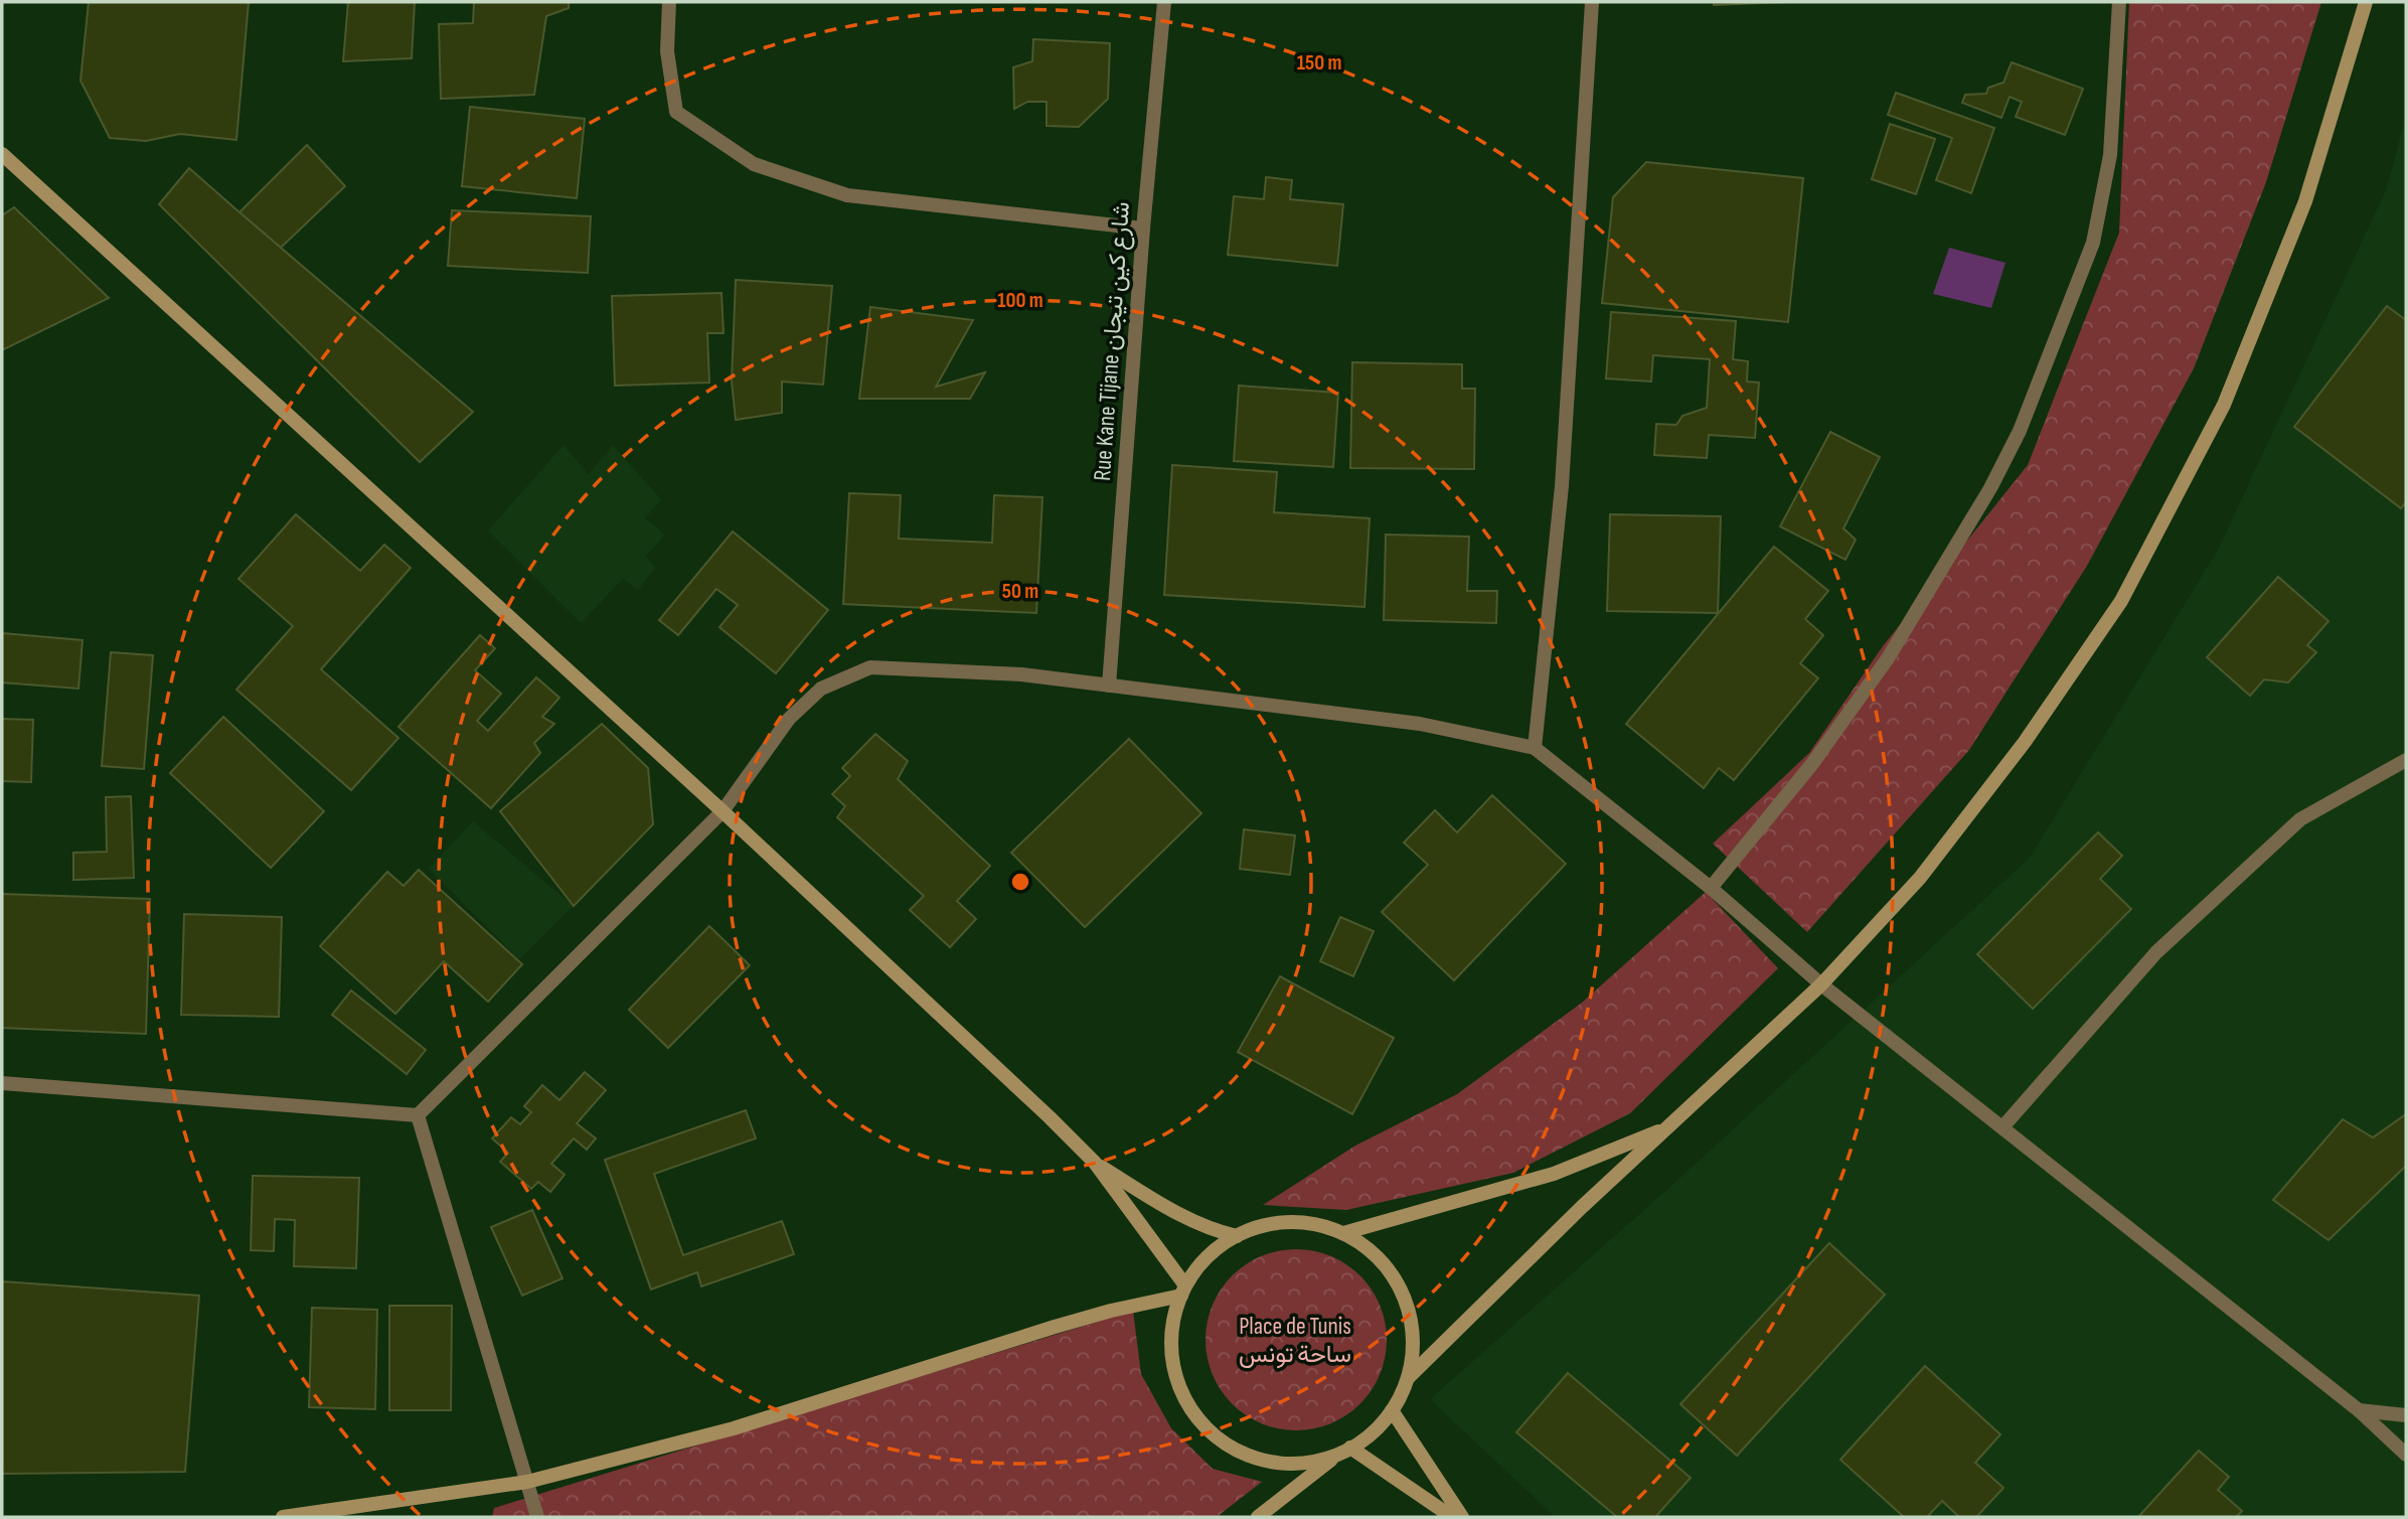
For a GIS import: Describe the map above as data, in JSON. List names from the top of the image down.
{
  "streets": {
    "street": ["Rue Kane Tijane شارع كين تيجان"]
  },
  "parks": ["Place de Tunis ساحة تونس"],
  "rings": ["150 m", "100 m", "50 m"]
}
